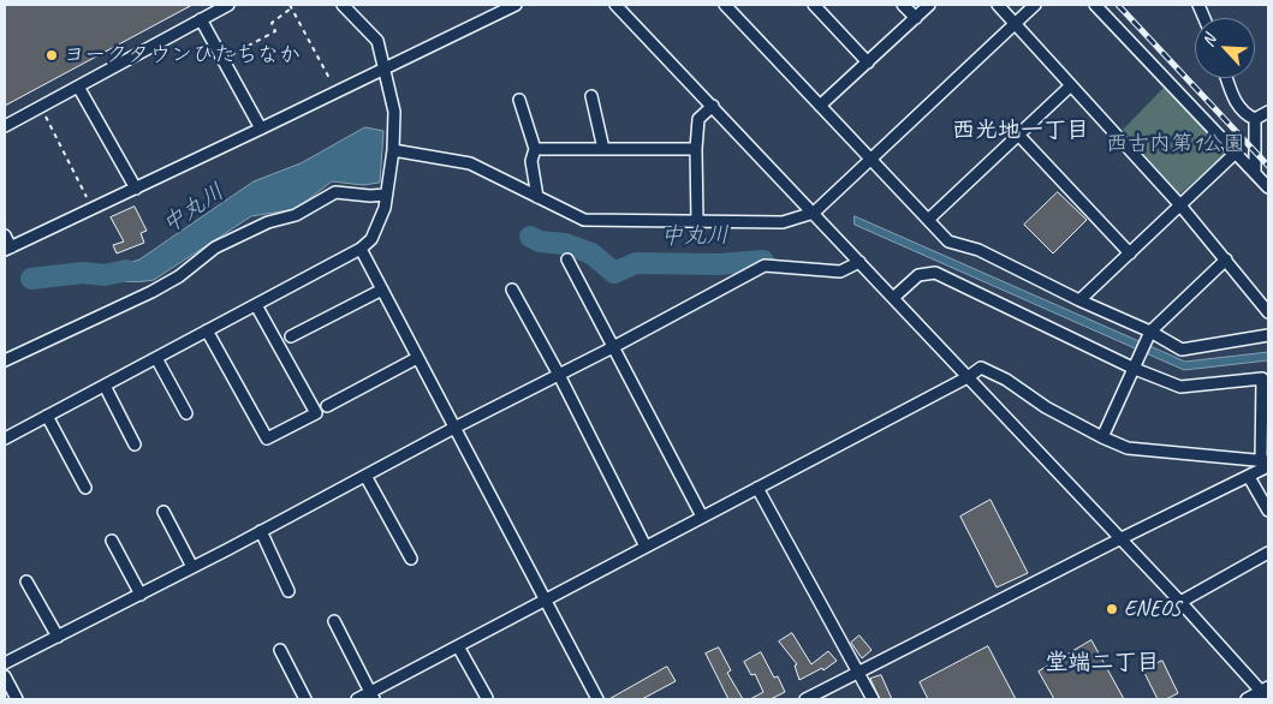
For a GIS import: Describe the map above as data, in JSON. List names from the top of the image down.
{
  "districts": ["西光地一丁目", "堂端二丁目"],
  "water": ["中丸川"],
  "parks": ["西古内第1公園"],
  "places": ["ヨークタウンひたちなか", "ENEOS"],
  "north": "top left"
}
